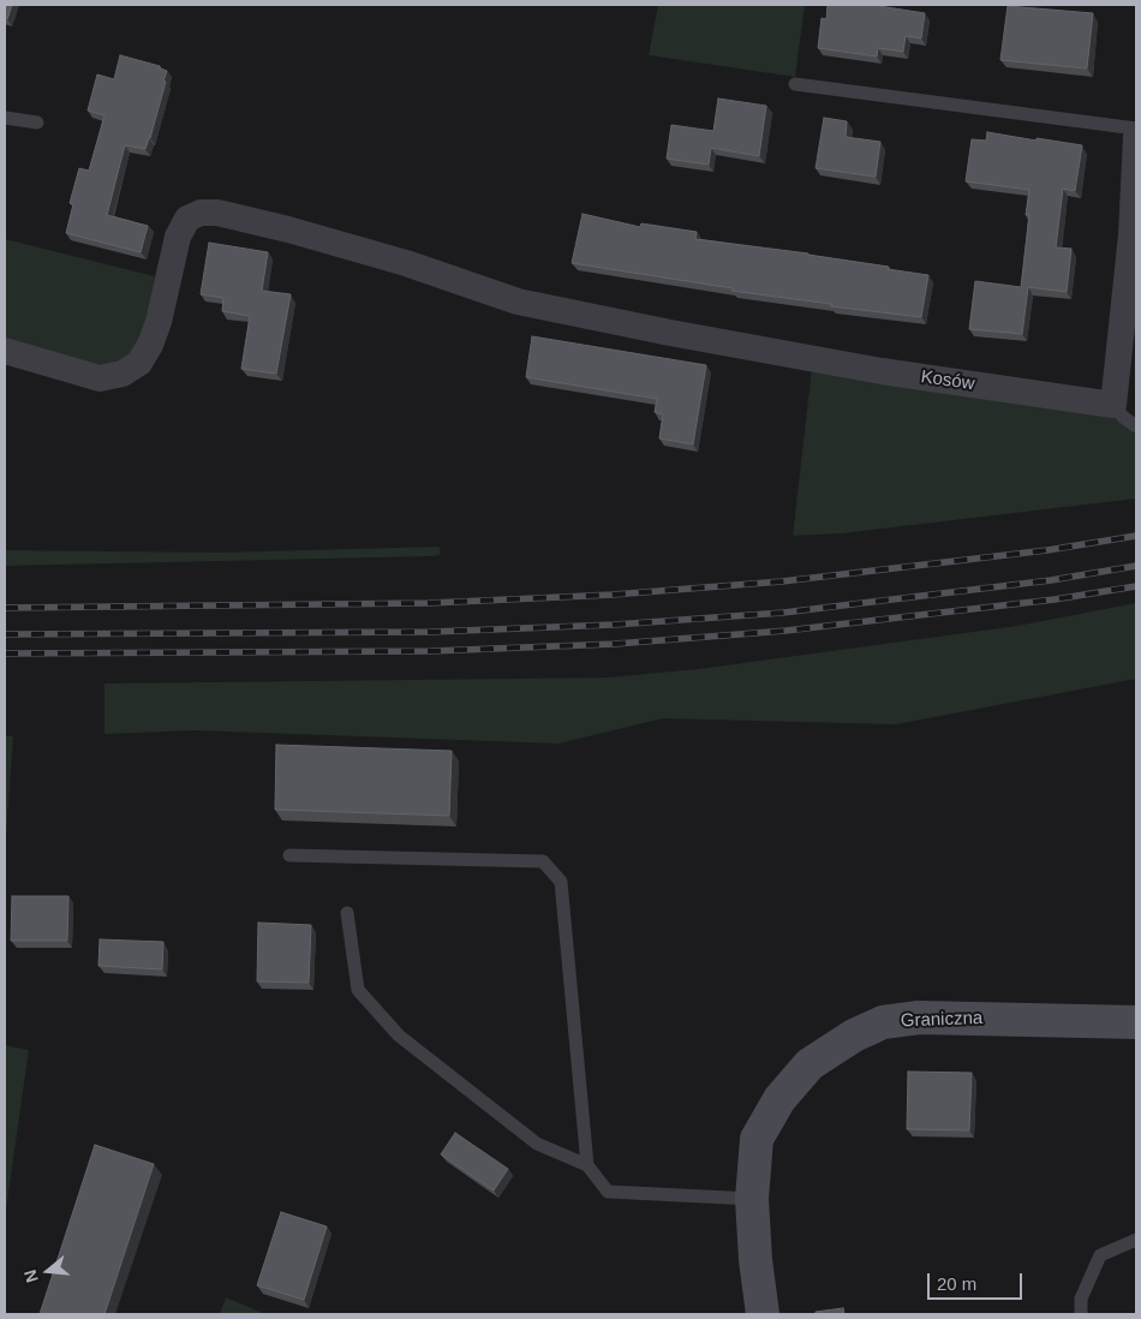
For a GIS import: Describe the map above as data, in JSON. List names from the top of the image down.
{
  "streets": {
    "street": ["Kosów", "Graniczna"]
  },
  "scale_bar": "20 m",
  "north": "left"
}
